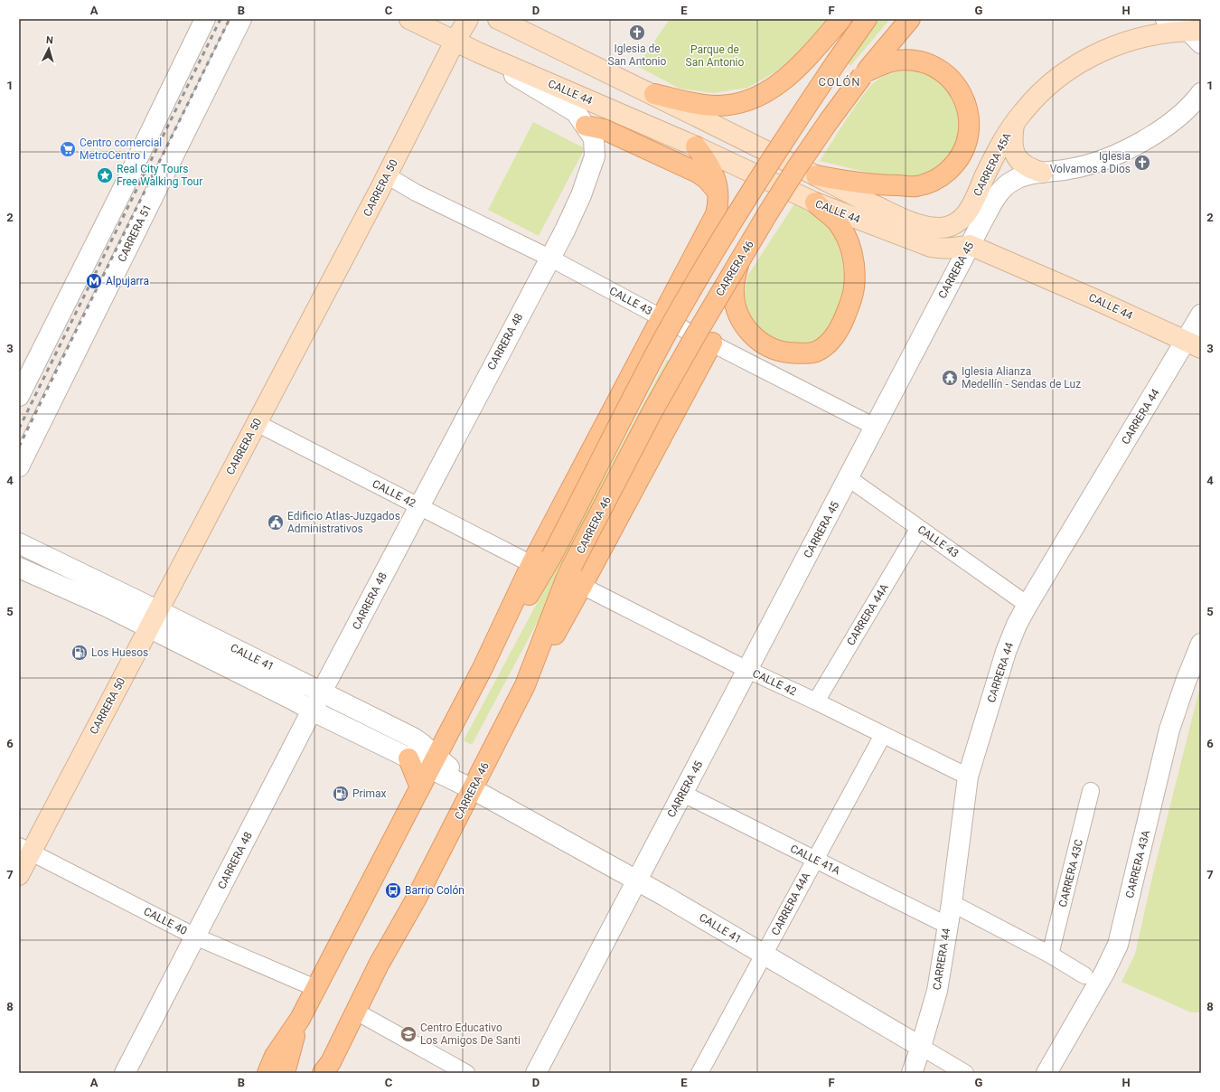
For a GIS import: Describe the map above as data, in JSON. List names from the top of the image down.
{
  "streets": {
    "main road": [
      "CALLE 44",
      "CARRERA 45A",
      "CARRERA 50",
      "CARRERA 46"
    ],
    "street": [
      "CARRERA 51",
      "CARRERA 45",
      "CALLE 43",
      "CARRERA 48",
      "CARRERA 44",
      "CALLE 42",
      "CARRERA 44A",
      "CALLE 41",
      "CALLE 41A",
      "CARRERA 43A",
      "CARRERA 43C",
      "CALLE 40"
    ]
  },
  "crossings": [
    ["CALLE 44", "CARRERA 45A"],
    ["CALLE 44", "CARRERA 50"],
    ["CALLE 44", "CARRERA 46"],
    ["CALLE 44", "CARRERA 45"],
    ["CALLE 44", "CARRERA 48"],
    ["CALLE 44", "CARRERA 44"],
    ["CARRERA 50", "CALLE 43"],
    ["CARRERA 50", "CALLE 42"],
    ["CARRERA 50", "CALLE 41"],
    ["CARRERA 50", "CALLE 40"],
    ["CARRERA 46", "CALLE 43"],
    ["CARRERA 46", "CALLE 42"],
    ["CARRERA 46", "CALLE 41"],
    ["CARRERA 46", "CALLE 40"],
    ["CARRERA 45", "CALLE 43"],
    ["CARRERA 45", "CALLE 42"],
    ["CARRERA 45", "CALLE 41"],
    ["CARRERA 45", "CALLE 41A"],
    ["CALLE 43", "CARRERA 48"],
    ["CALLE 43", "CARRERA 44"],
    ["CALLE 43", "CARRERA 44A"],
    ["CARRERA 48", "CALLE 42"],
    ["CARRERA 48", "CALLE 41"],
    ["CARRERA 48", "CALLE 40"],
    ["CARRERA 44", "CALLE 42"],
    ["CARRERA 44", "CALLE 41"],
    ["CARRERA 44", "CALLE 41A"],
    ["CALLE 42", "CARRERA 44A"],
    ["CARRERA 44A", "CALLE 41"],
    ["CARRERA 44A", "CALLE 41A"]
  ],
  "districts": ["COLÓN"],
  "parks": ["Parque de San Antonio"],
  "places": {
    "church": ["Iglesia de San Antonio", "Iglesia Volvamos a Dios"],
    "supermarket": ["Centro comercial MetroCentro I"],
    "place": ["Real City Tours Free Walking Tour"],
    "metro station": ["Alpujarra"],
    "temple": ["Iglesia Alianza Medellín - Sendas de Luz"],
    "public building": ["Edificio Atlas-Juzgados Administrativos"],
    "fuel station": ["Los Huesos", "Primax"],
    "bus stop": ["Barrio Colón"],
    "school or university": ["Centro Educativo Los Amigos De Santi"]
  },
  "north": "top",
  "grid": {
    "columns": [
      "A",
      "B",
      "C",
      "D",
      "E",
      "F",
      "G",
      "H"
    ],
    "rows": [
      "1",
      "2",
      "3",
      "4",
      "5",
      "6",
      "7",
      "8"
    ]
  }
}
